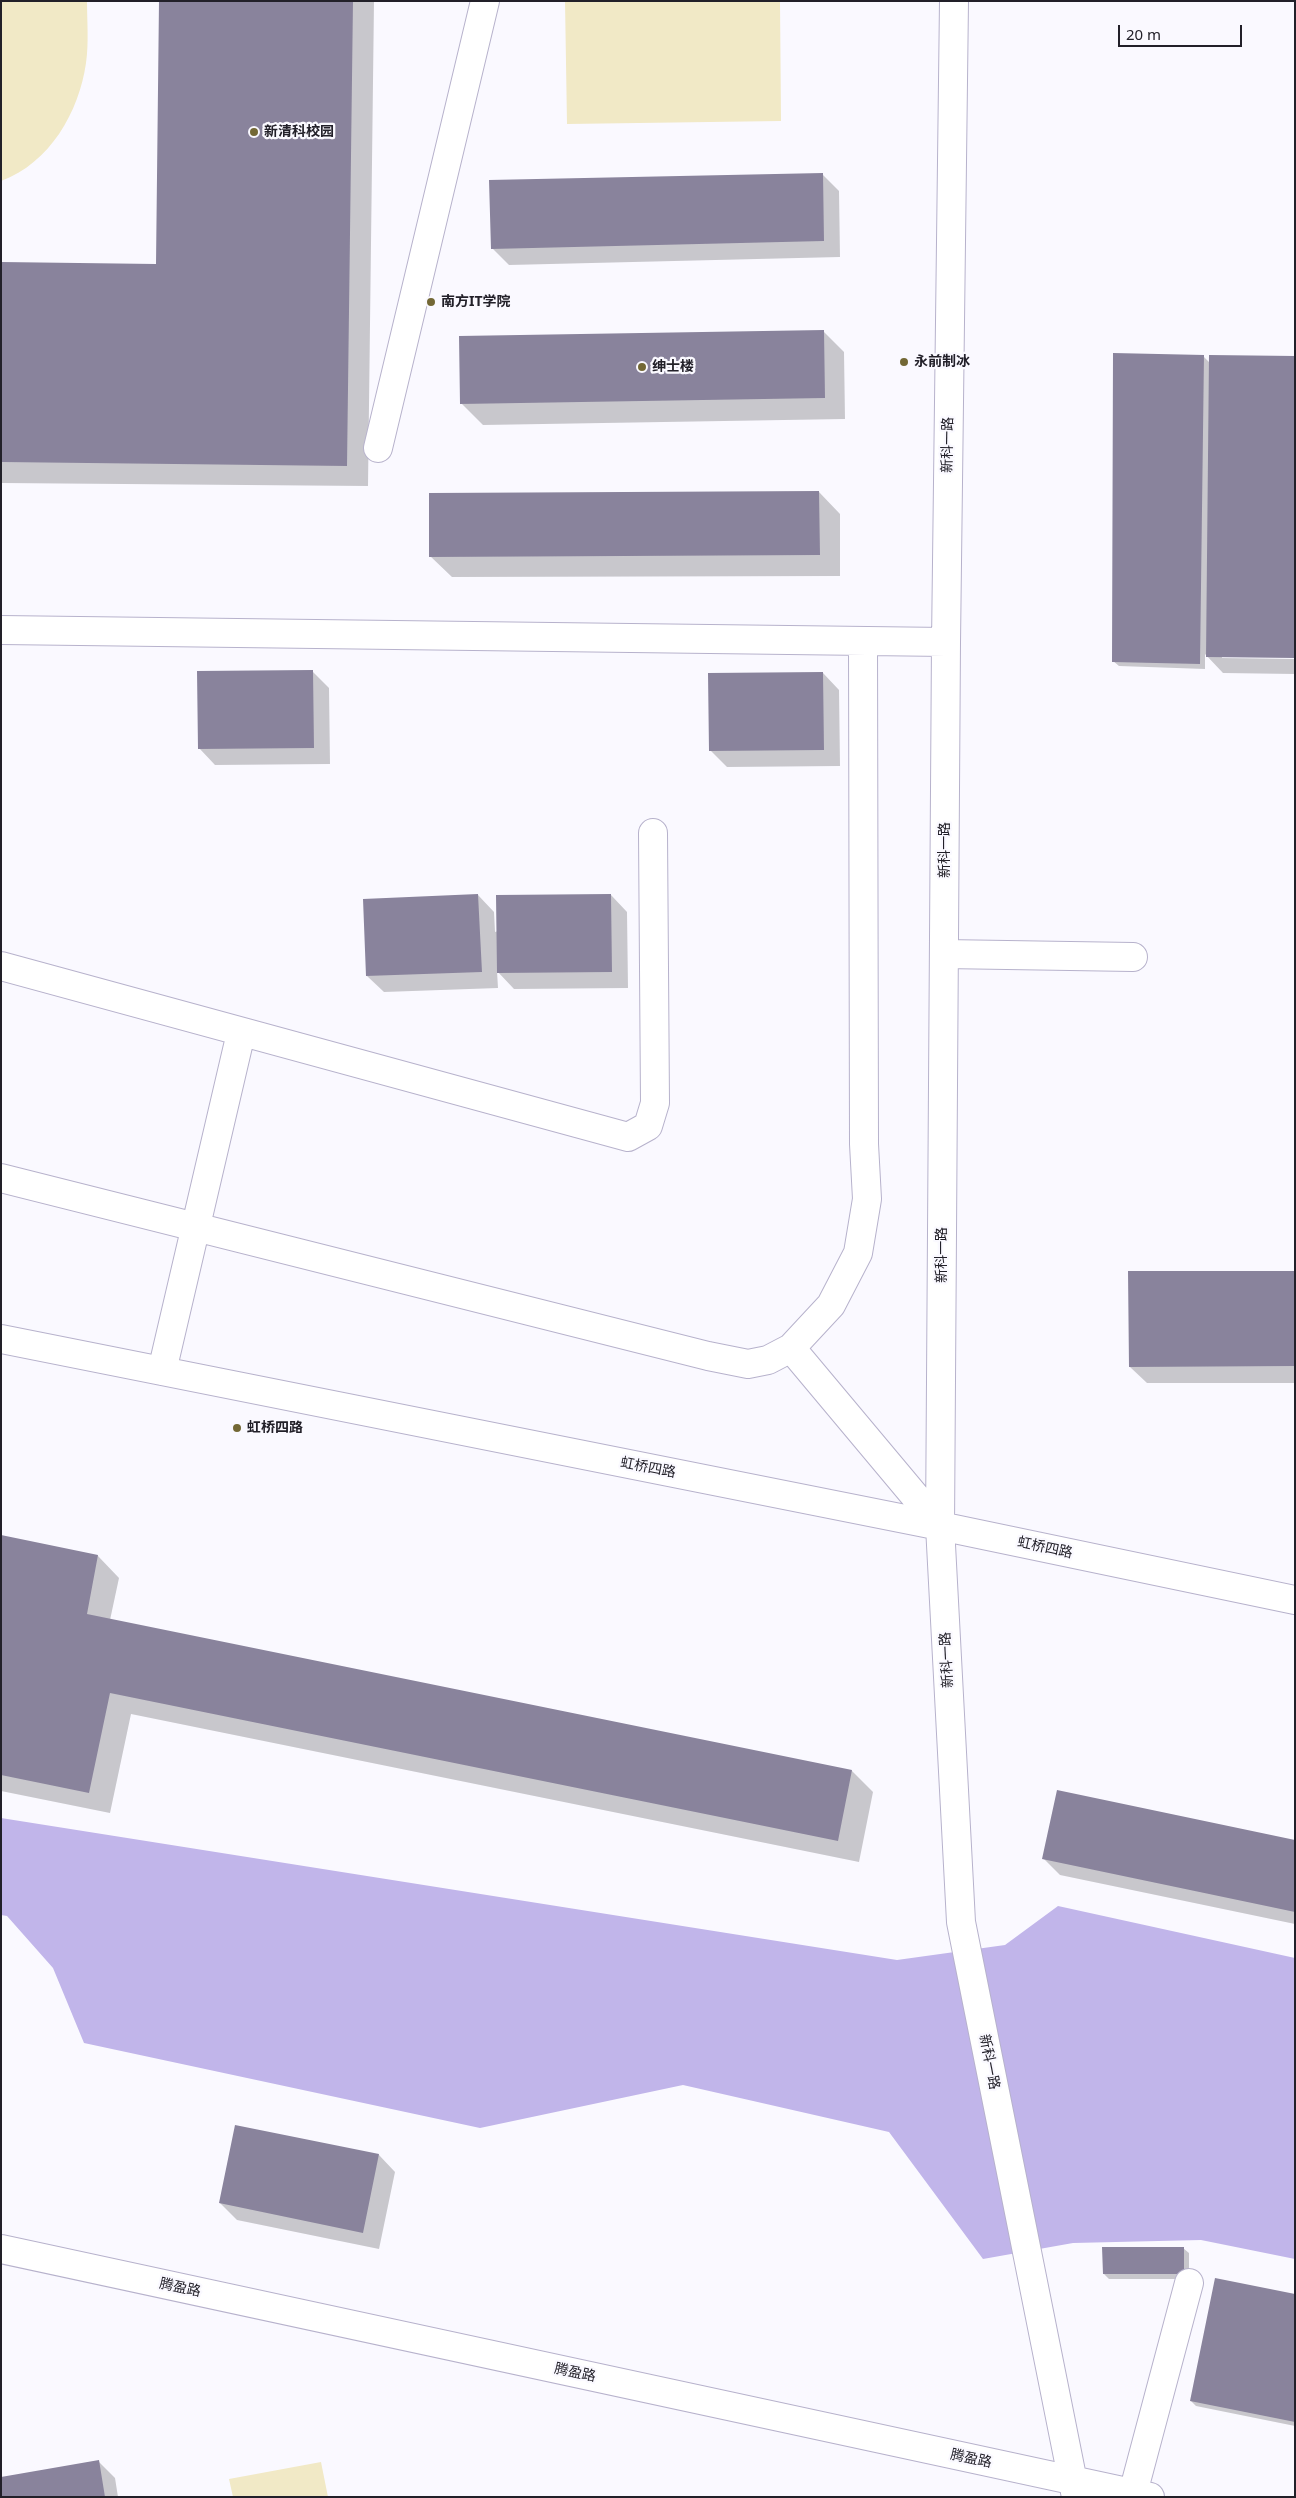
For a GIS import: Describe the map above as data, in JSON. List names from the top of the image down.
{
  "streets": {
    "street": ["新科一路", "虹桥四路", "腾盈路"]
  },
  "crossings": [
    ["新科一路", "虹桥四路"],
    ["新科一路", "腾盈路"]
  ],
  "places": [
    "新清科校园",
    "南方IT学院",
    "永前制冰",
    "绅士楼",
    "虹桥四路"
  ],
  "scale_bar": "20 m"
}
